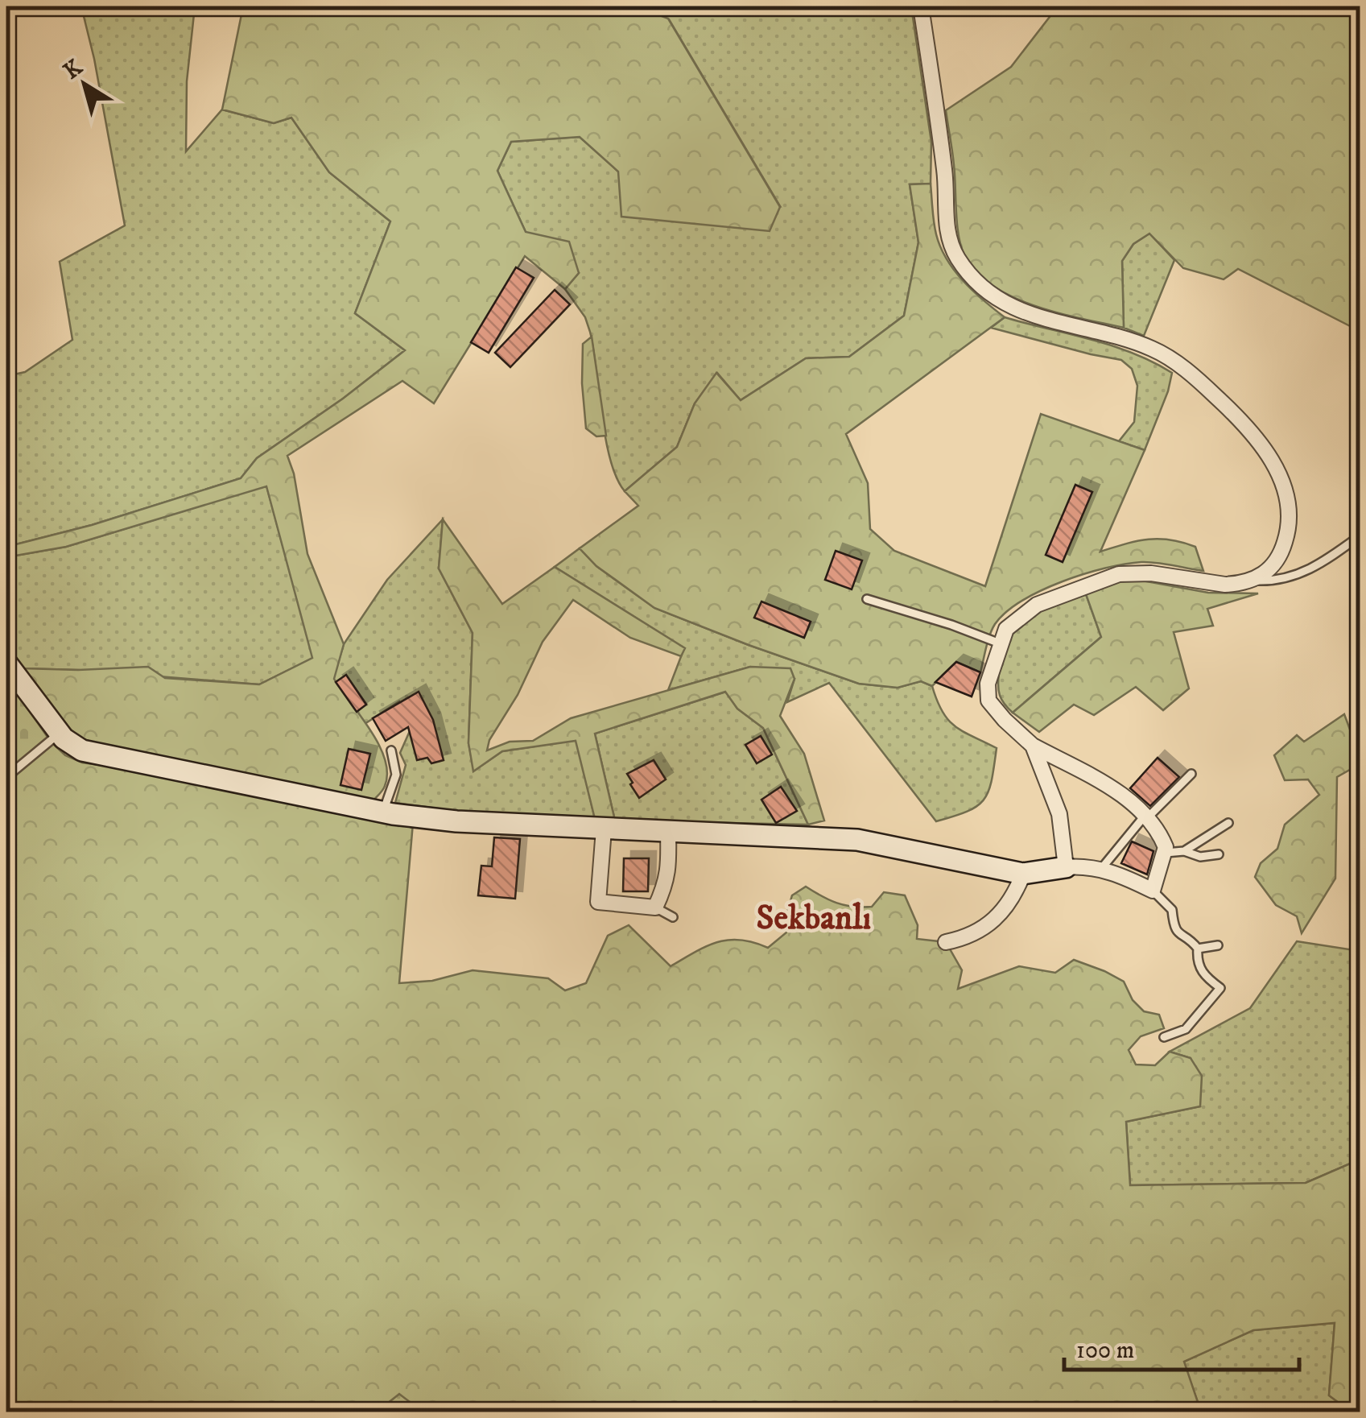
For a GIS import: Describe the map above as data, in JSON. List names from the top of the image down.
{
  "districts": ["Sekbanlı"],
  "scale_bar": "100 m",
  "north": "top left"
}
